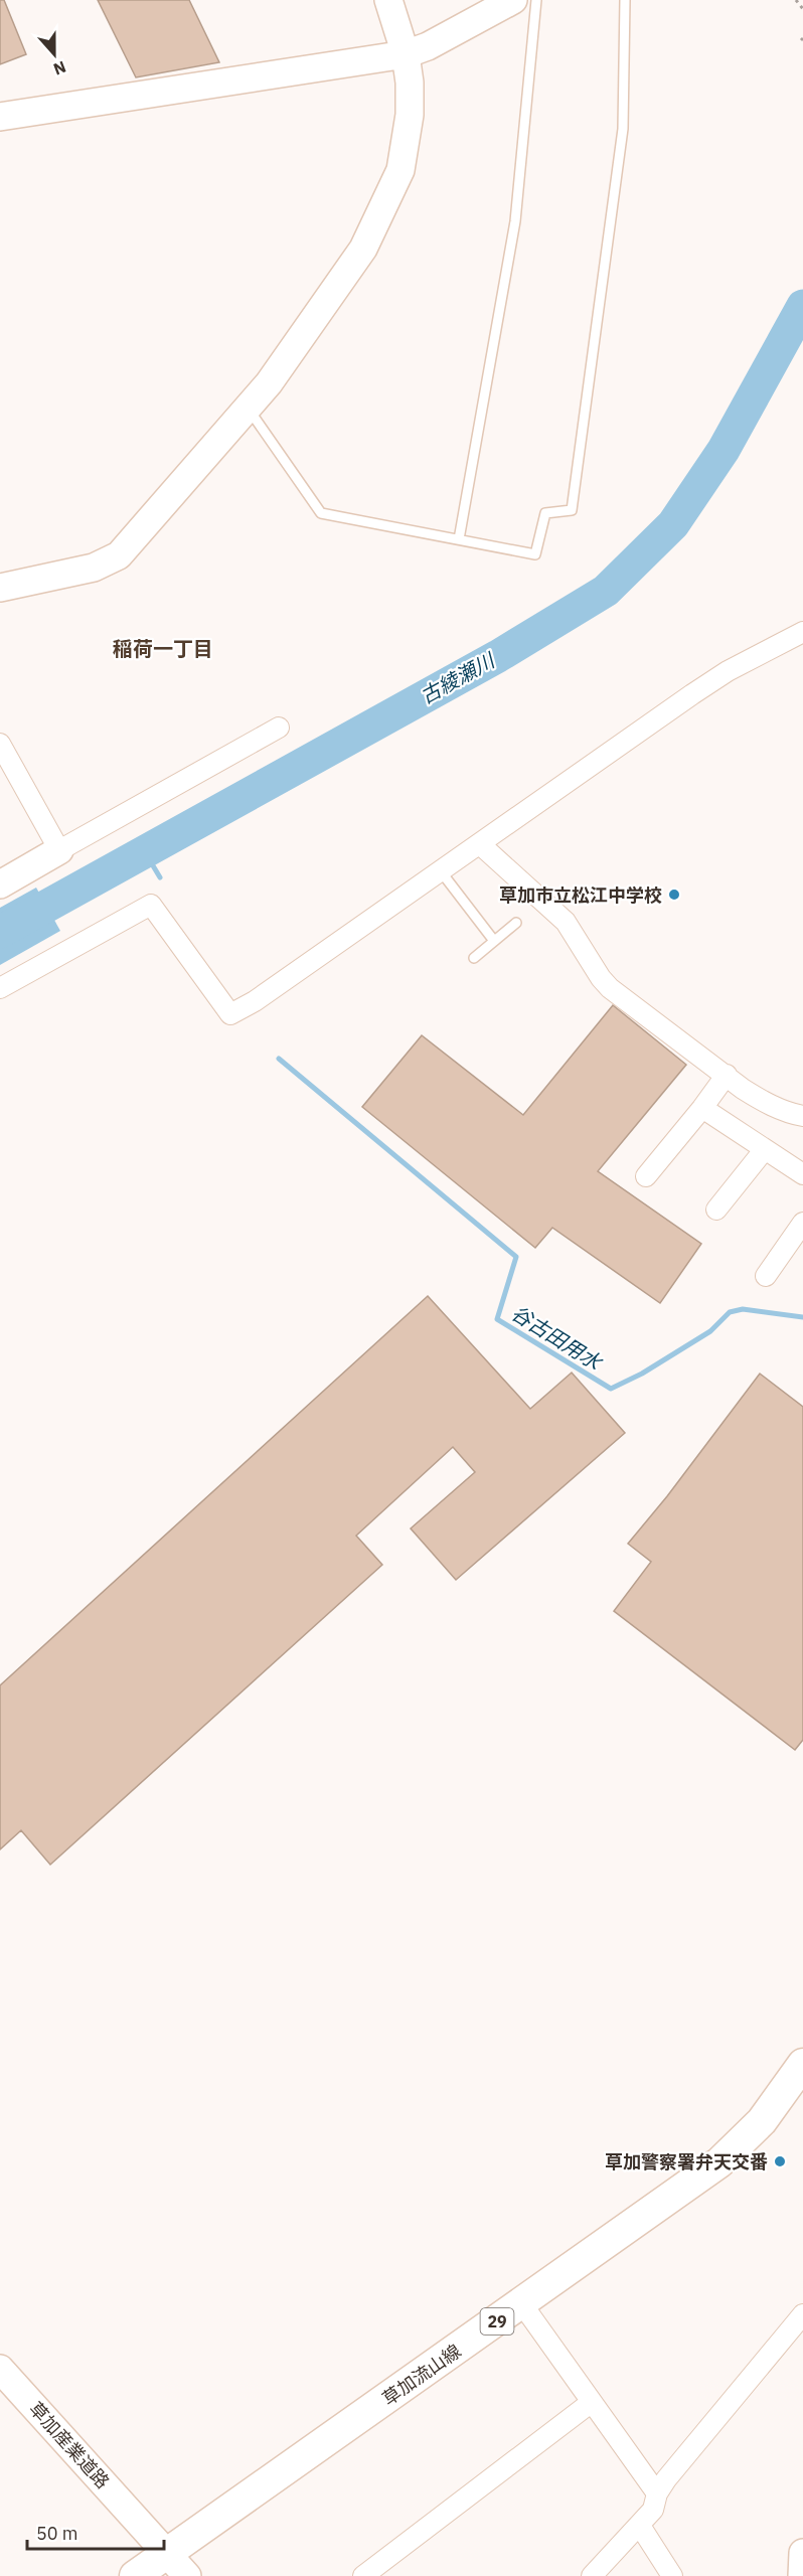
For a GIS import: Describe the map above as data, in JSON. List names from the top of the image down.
{
  "streets": {
    "main road": ["29", "草加流山線"],
    "street": ["草加産業道路"]
  },
  "crossings": [
    ["草加流山線", "草加産業道路"]
  ],
  "districts": ["稲荷一丁目"],
  "water": ["古綾瀬川", "谷古田用水"],
  "places": ["草加市立松江中学校", "草加警察署弁天交番"],
  "scale_bar": "50 m",
  "north": "bottom"
}
